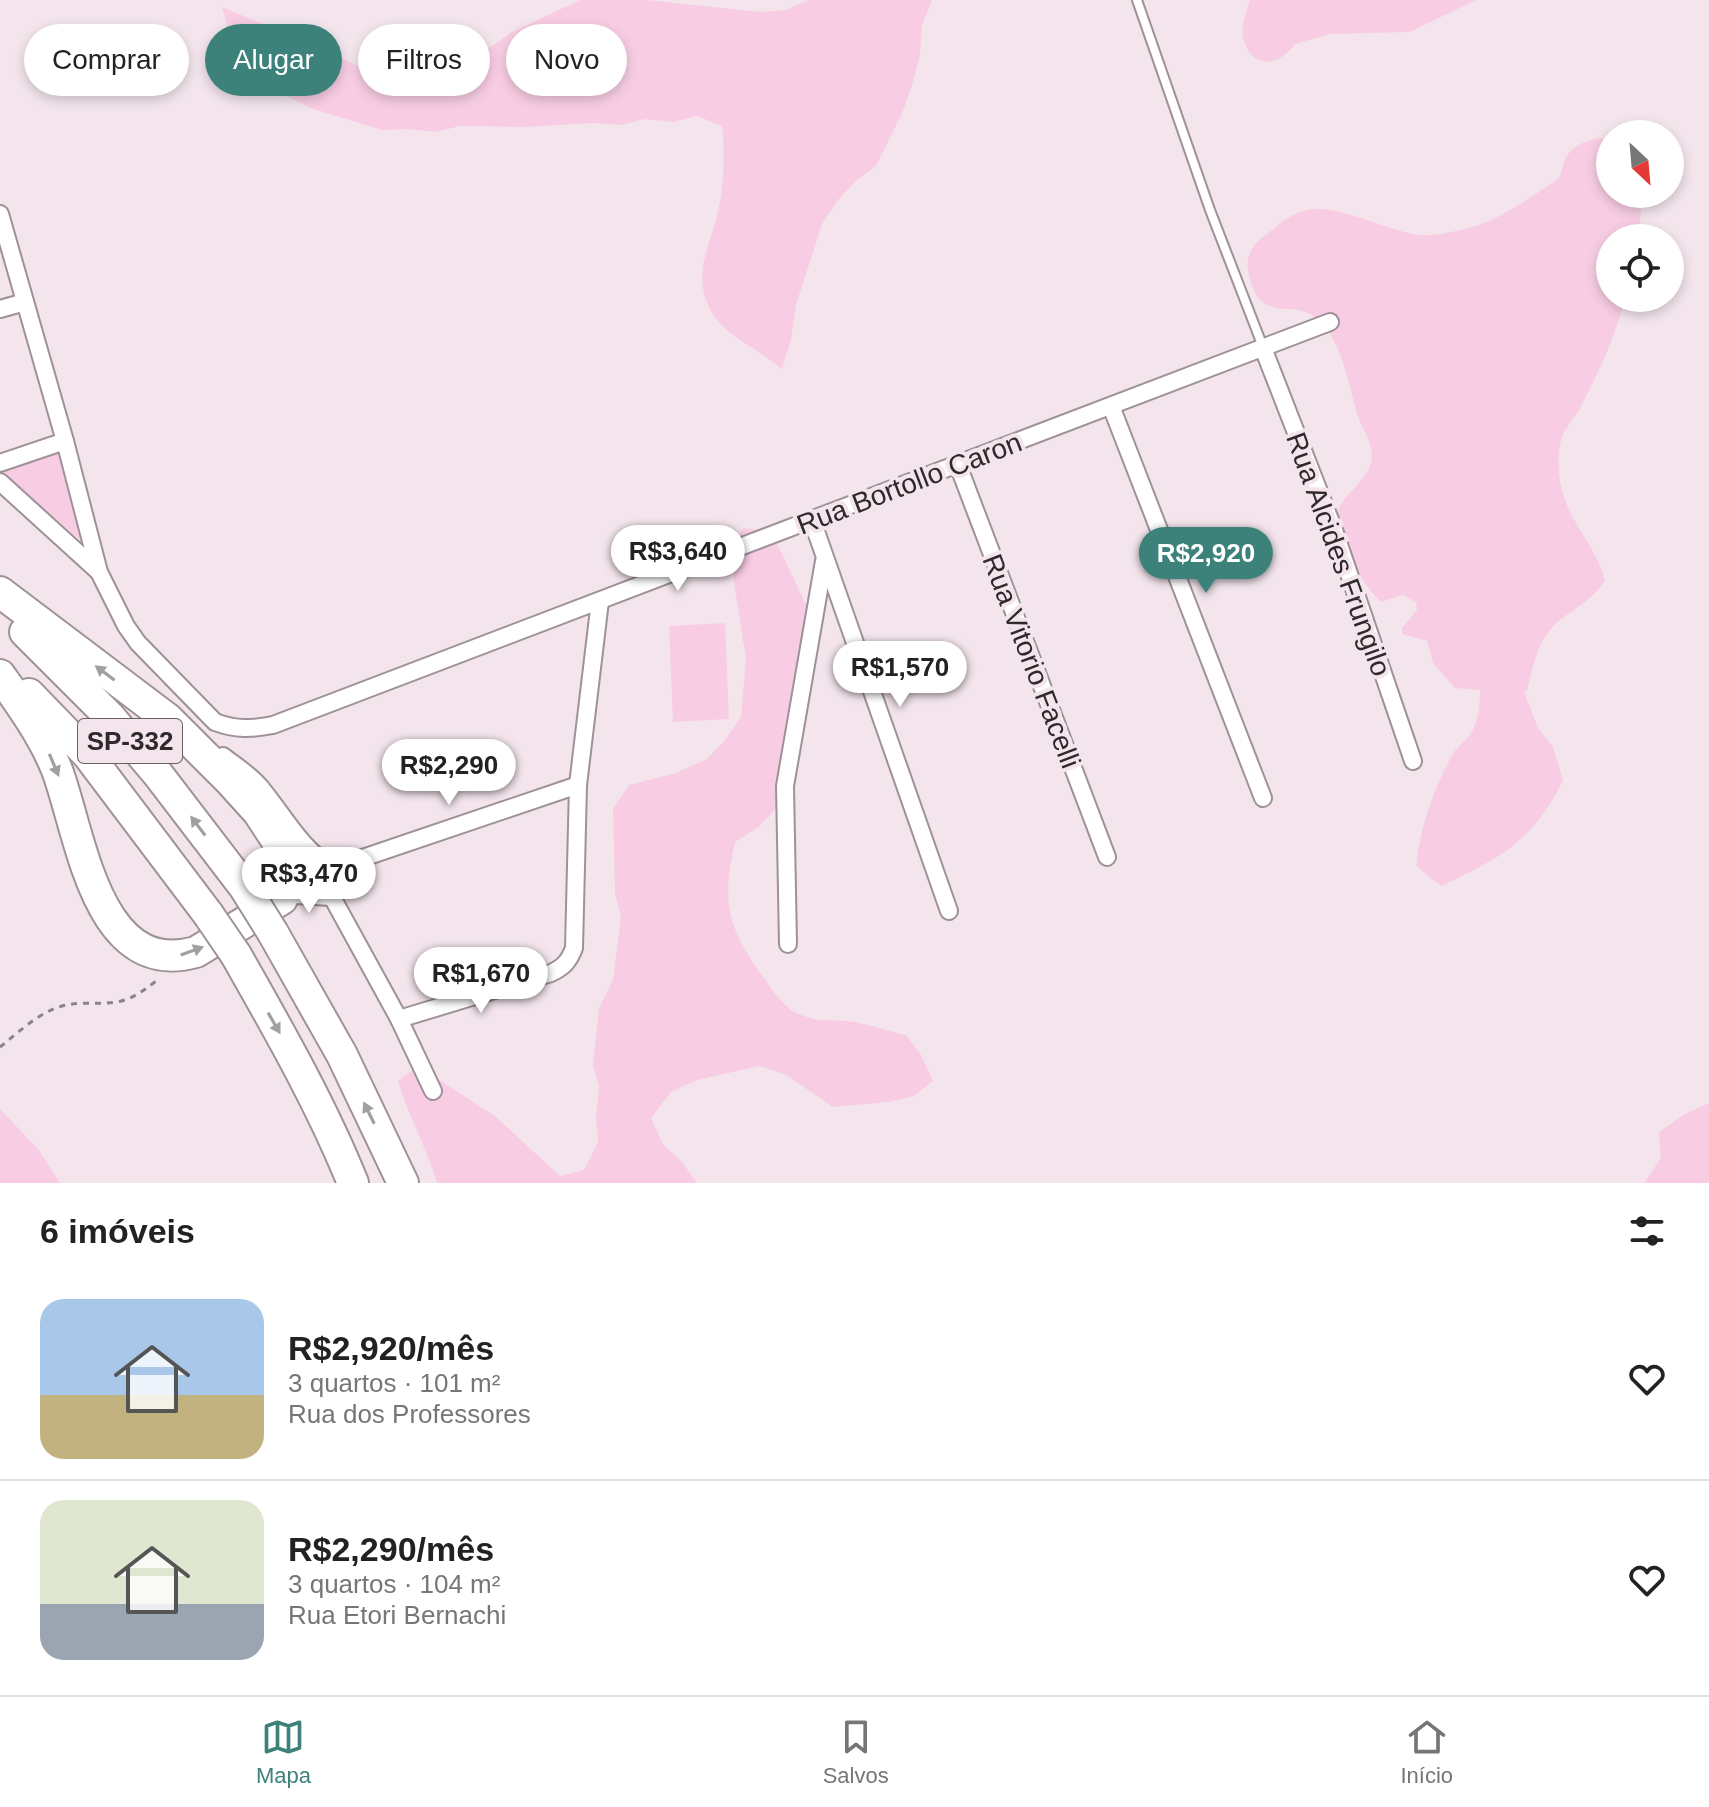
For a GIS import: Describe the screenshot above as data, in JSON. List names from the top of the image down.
{
  "streets": {
    "highway": ["SP-332"],
    "street": ["Rua Bortollo Caron", "Rua Alcides Frungilo", "Rua Vitorio Facelli"]
  },
  "crossings": [
    ["Rua Bortollo Caron", "Rua Alcides Frungilo"],
    ["Rua Bortollo Caron", "Rua Vitorio Facelli"]
  ],
  "north": "bottom right",
  "page": {
    "chip": [
      "Comprar",
      "Alugar",
      "Filtros",
      "Novo"
    ],
    "price": [
      "R$3,640",
      "R$2,920",
      "R$1,570",
      "R$2,290",
      "R$3,470",
      "R$1,670"
    ],
    "heading": "6 imóveis",
    "list": [
      {
        "name": "R$2,920/mês",
        "note": "3 quartos · 101 m² · Rua dos Professores"
      },
      {
        "name": "R$2,290/mês",
        "note": "3 quartos · 104 m² · Rua Etori Bernachi"
      }
    ],
    "tabs": ["Mapa", "Salvos", "Início"]
  }
}
